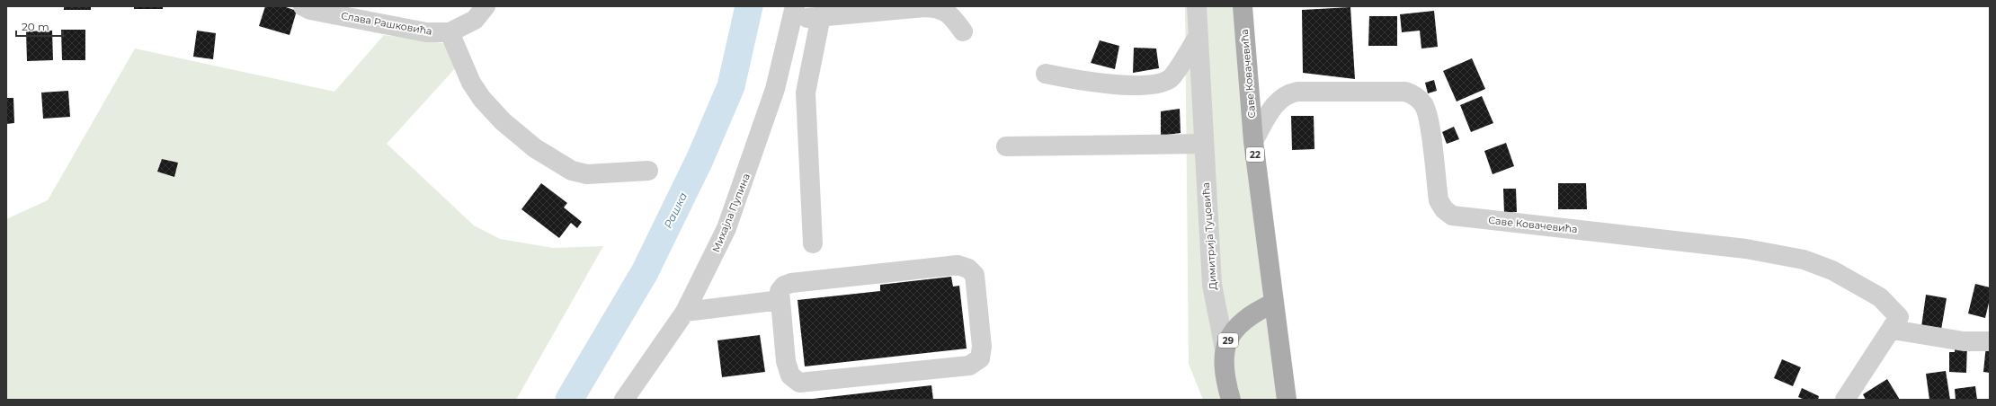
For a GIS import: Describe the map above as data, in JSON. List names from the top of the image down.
{
  "streets": {
    "main road": [
      "Саве Ковачевића",
      "22",
      "Димитрија Туцовића",
      "29"
    ],
    "street": ["Слава Рашковића", "Михајла Пупина"]
  },
  "crossings": [
    ["Саве Ковачевића", "Димитрија Туцовића"]
  ],
  "water": ["Рашка"],
  "scale_bar": "20 m"
}
